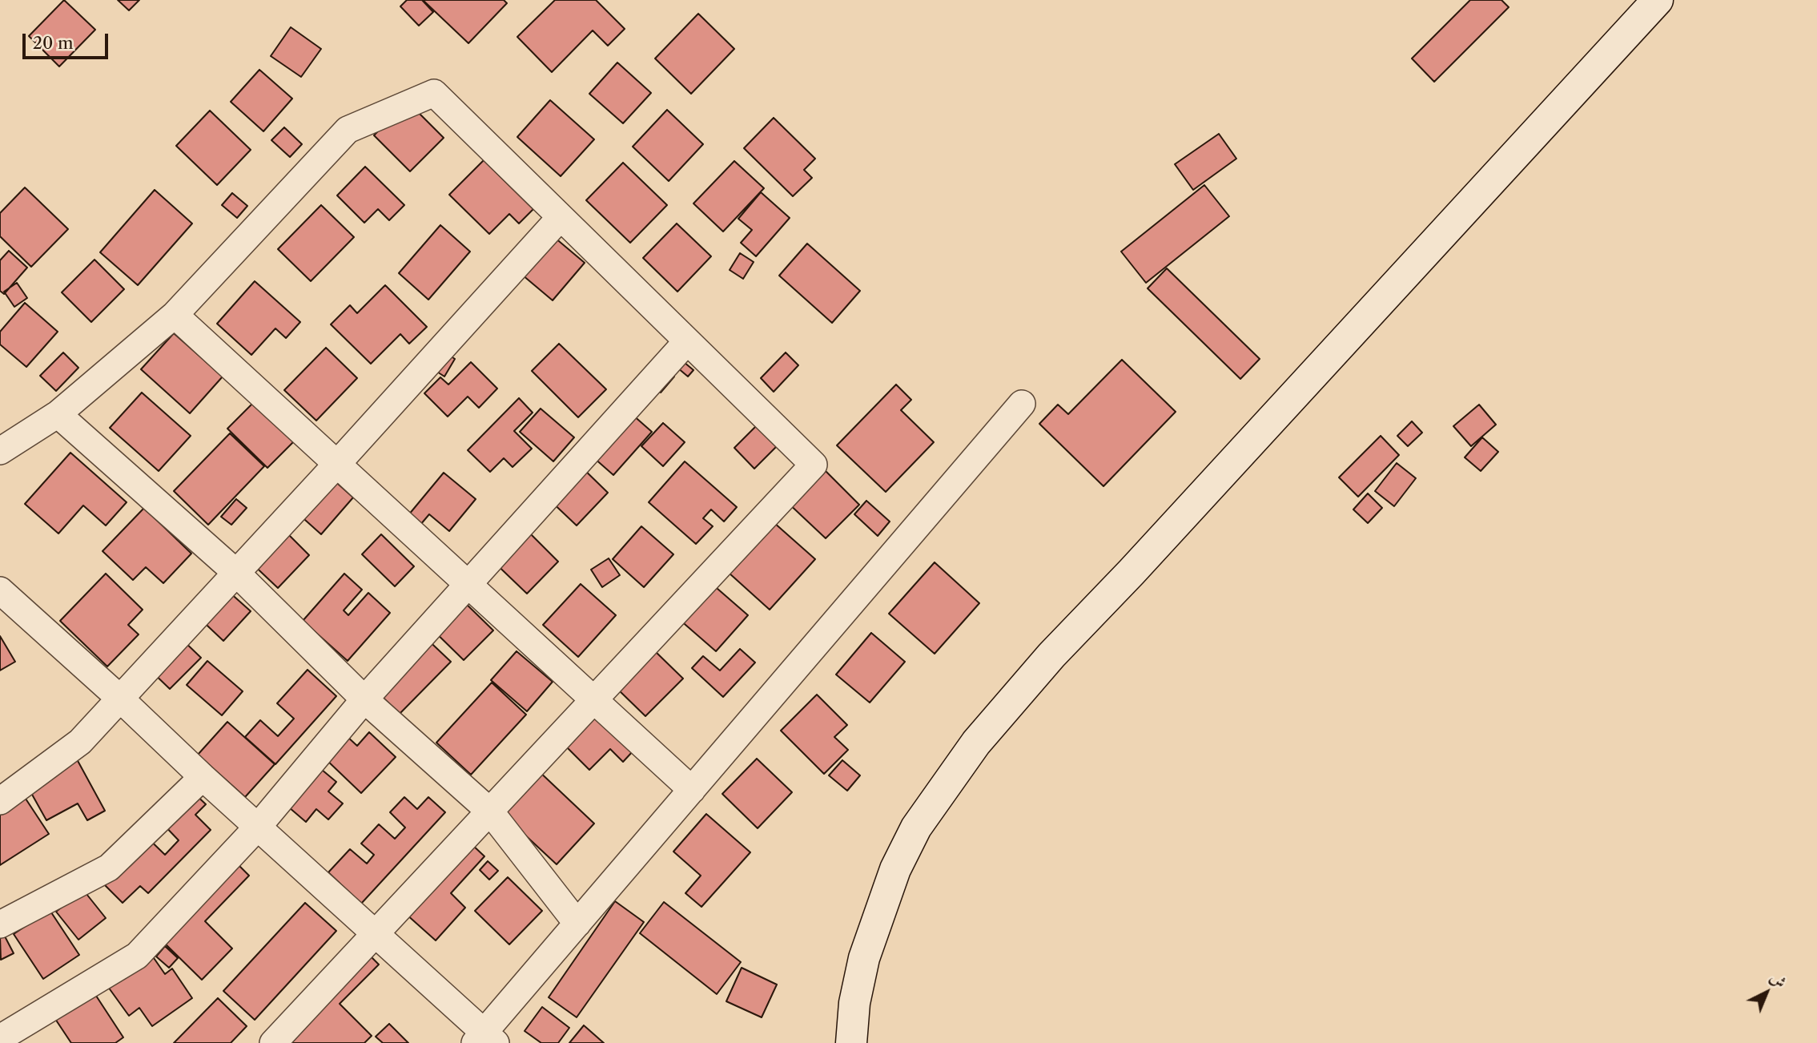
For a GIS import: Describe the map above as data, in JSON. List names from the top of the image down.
{
  "scale_bar": "20 m",
  "north": "top right"
}
